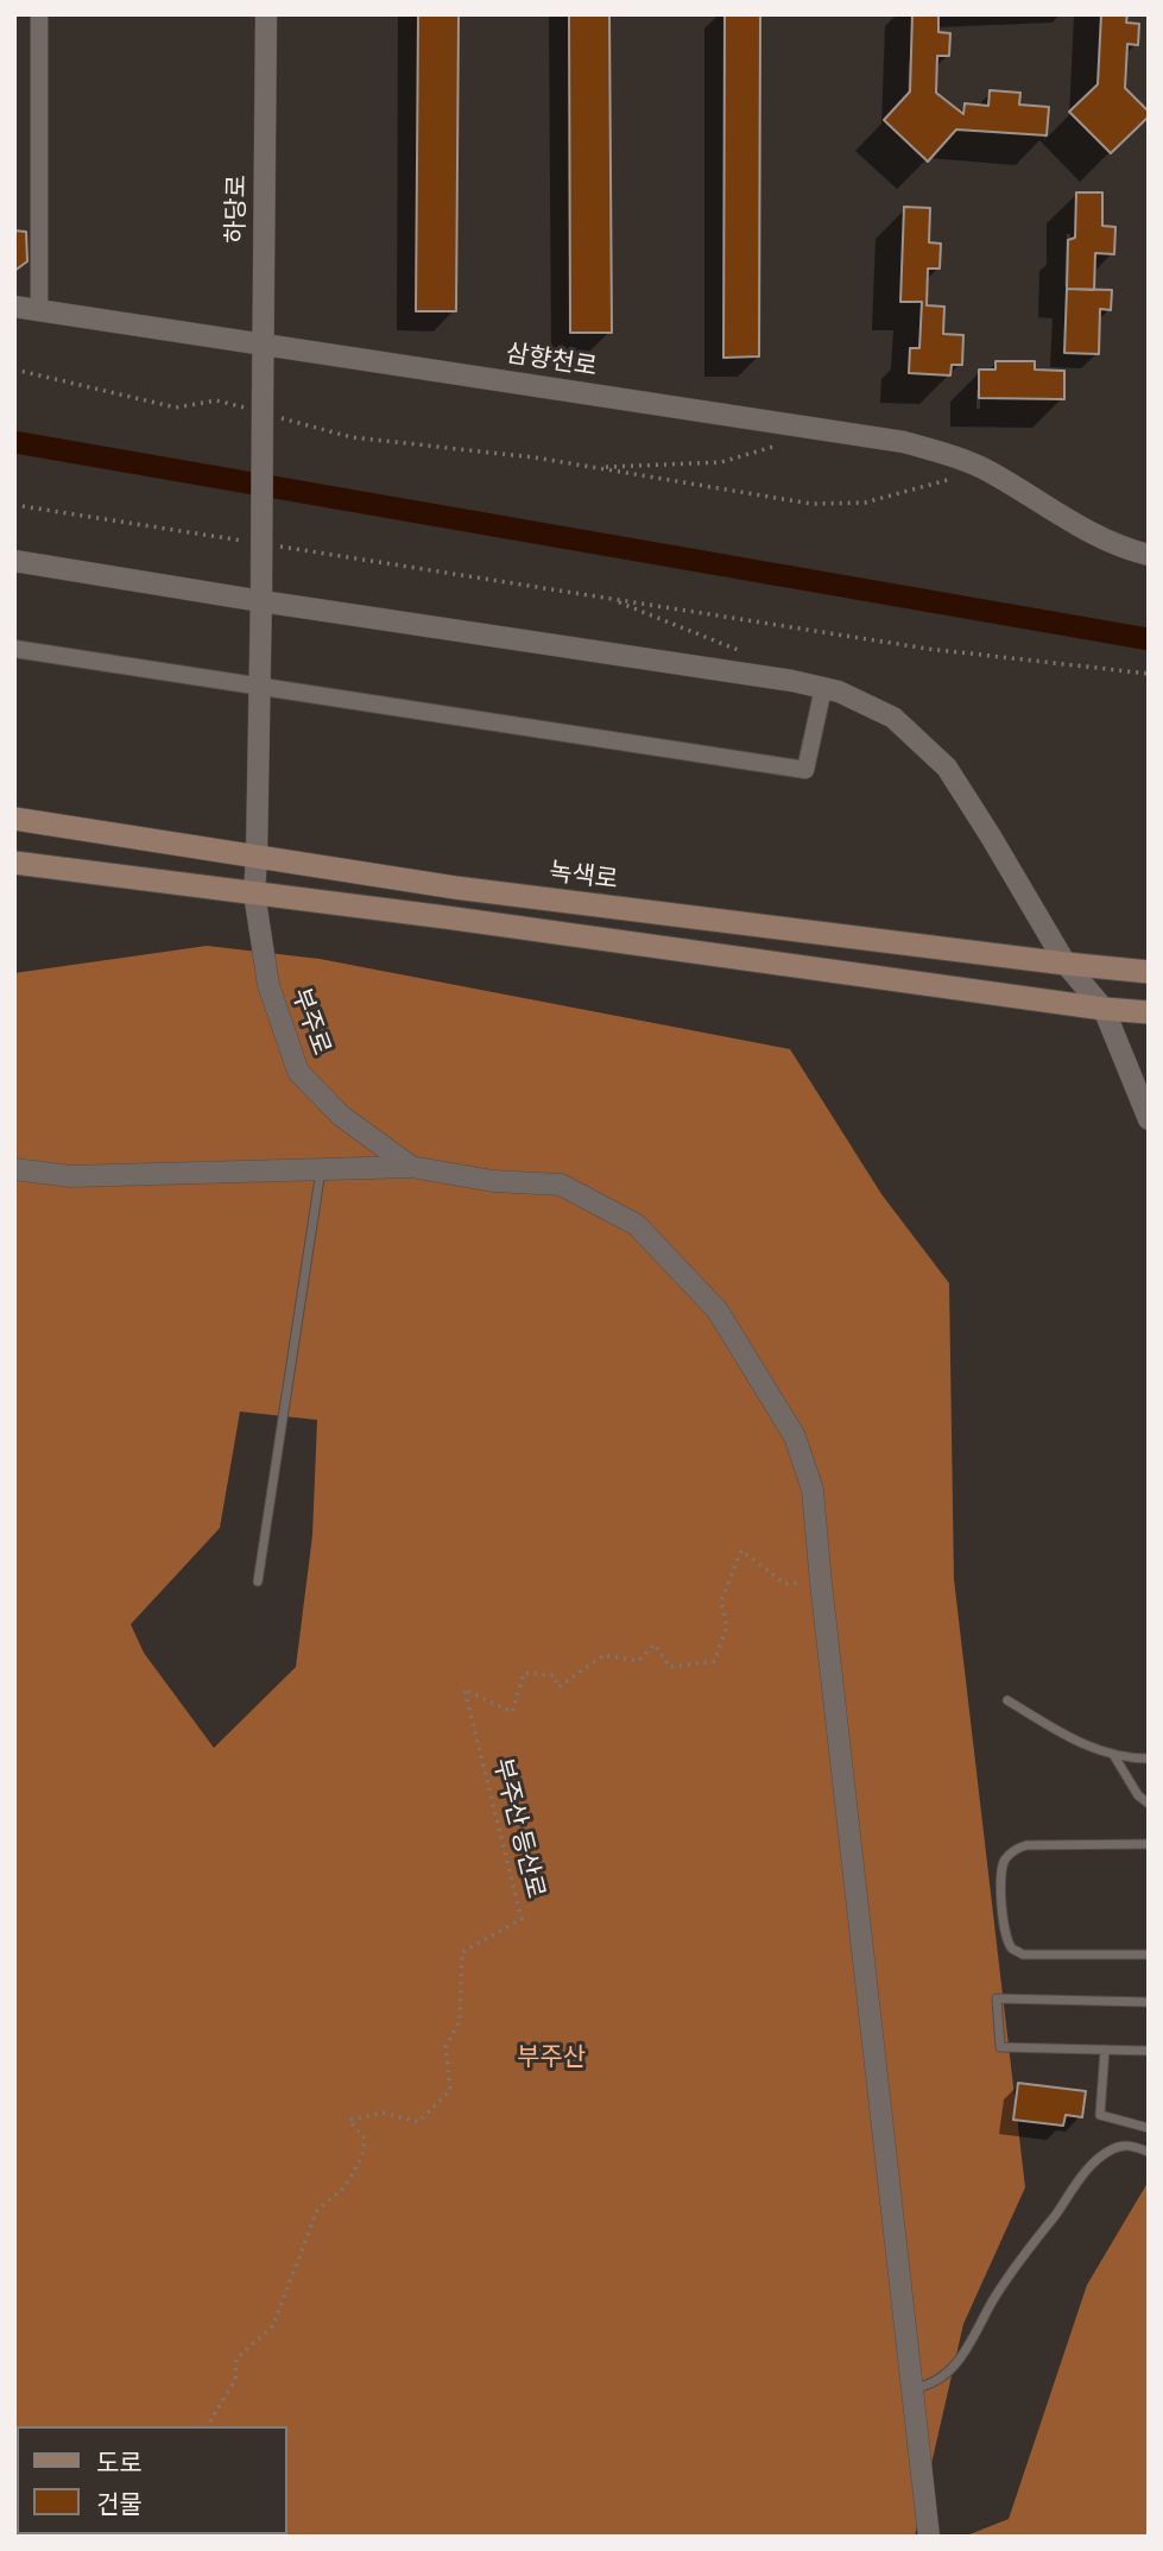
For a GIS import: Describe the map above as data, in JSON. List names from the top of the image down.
{
  "streets": {
    "main road": ["녹색로"],
    "street": ["하당로", "삼향천로", "부주로"],
    "path": ["부주산 등산로"]
  },
  "crossings": [
    ["하당로", "삼향천로"]
  ],
  "parks": ["부주산"],
  "legend": ["도로", "건물"]
}
